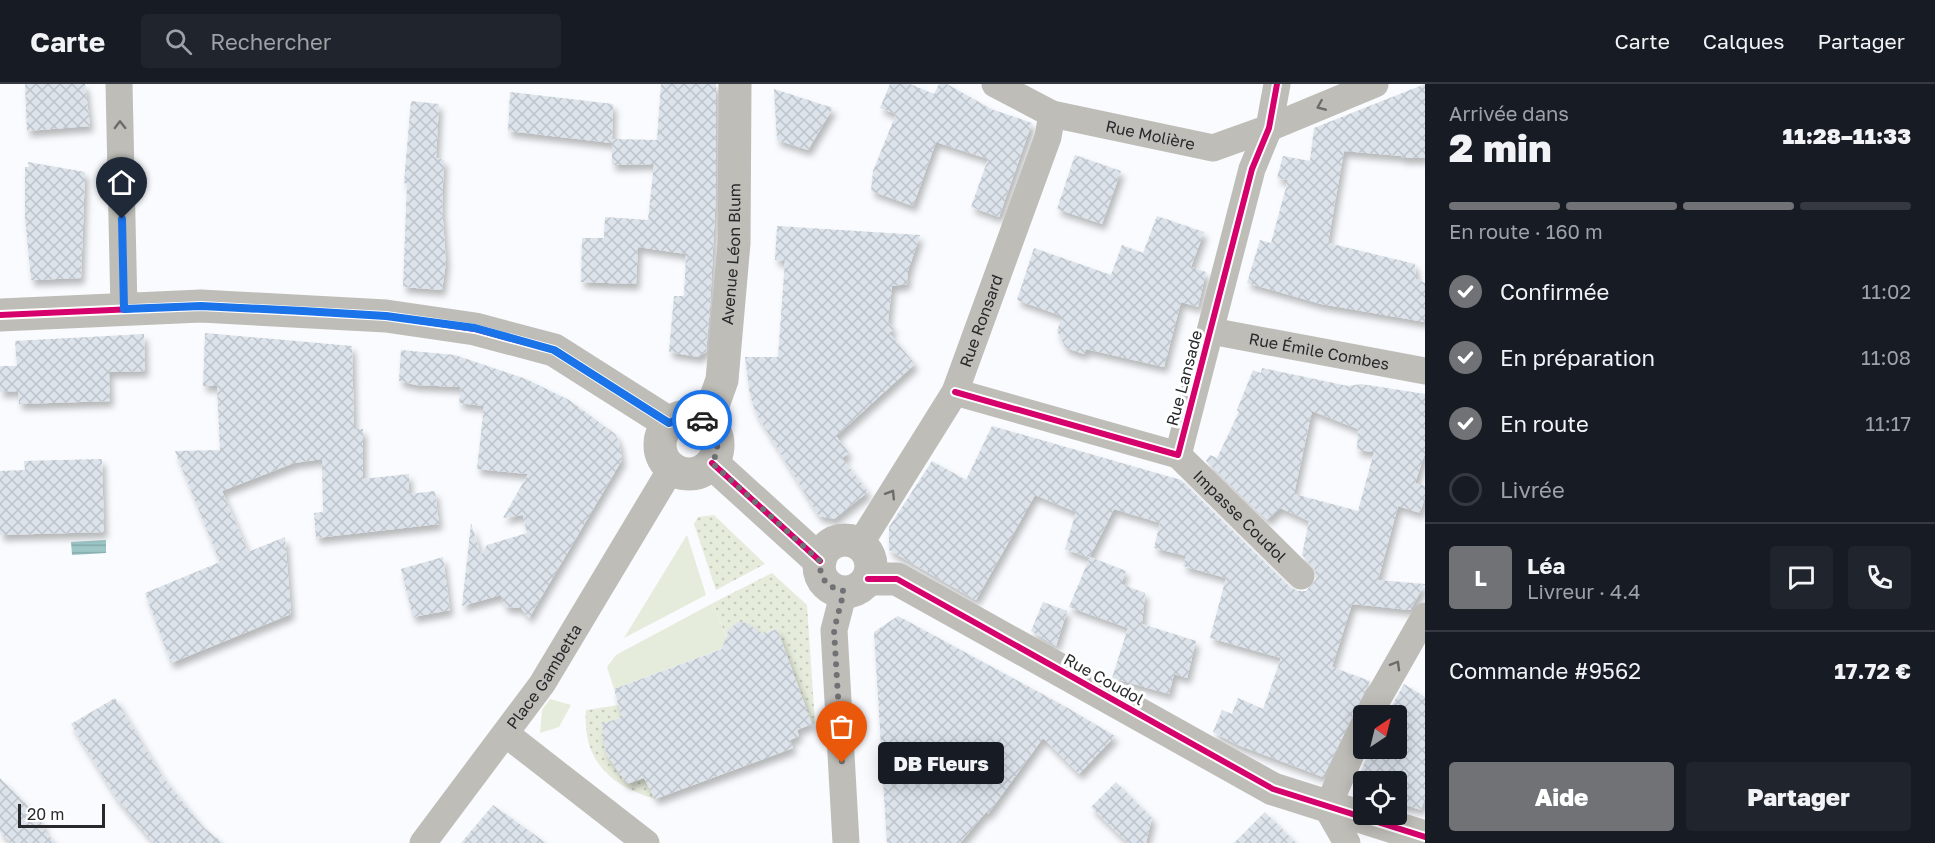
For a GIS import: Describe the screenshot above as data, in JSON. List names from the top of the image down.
{
  "streets": {
    "street": [
      "Rue Molière",
      "Avenue Léon Blum",
      "Rue Ronsard",
      "Rue Émile Combes",
      "Rue Lansade",
      "Impasse Coudol",
      "Place Gambetta",
      "Rue Coudol"
    ]
  },
  "crossings": [
    ["Rue Molière", "Rue Ronsard"],
    ["Rue Molière", "Rue Lansade"],
    ["Avenue Léon Blum", "Place Gambetta"],
    ["Rue Ronsard", "Rue Coudol"],
    ["Rue Émile Combes", "Rue Lansade"],
    ["Rue Lansade", "Impasse Coudol"]
  ],
  "one_way": ["Rue Ronsard"],
  "places": ["DB Fleurs"],
  "scale_bar": "20 m",
  "north": "top right",
  "page": {
    "header": "Carte",
    "search": "Rechercher",
    "nav": ["Carte", "Calques", "Partager"],
    "heading": ["2 min", "Arrivée dans", "11:28–11:33"],
    "panel": [
      "Léa",
      "Livreur · 4.4",
      "Commande #9562",
      "17.72 €"
    ],
    "bar": "En route · 160 m",
    "list": [
      ["Confirmée", "11:02"],
      ["En préparation", "11:08"],
      ["En route", "11:17"],
      "Livrée"
    ],
    "round": "L",
    "bubble": "DB Fleurs",
    "buttons": ["Aide", "Partager"],
    "scale": "20 m"
  }
}
